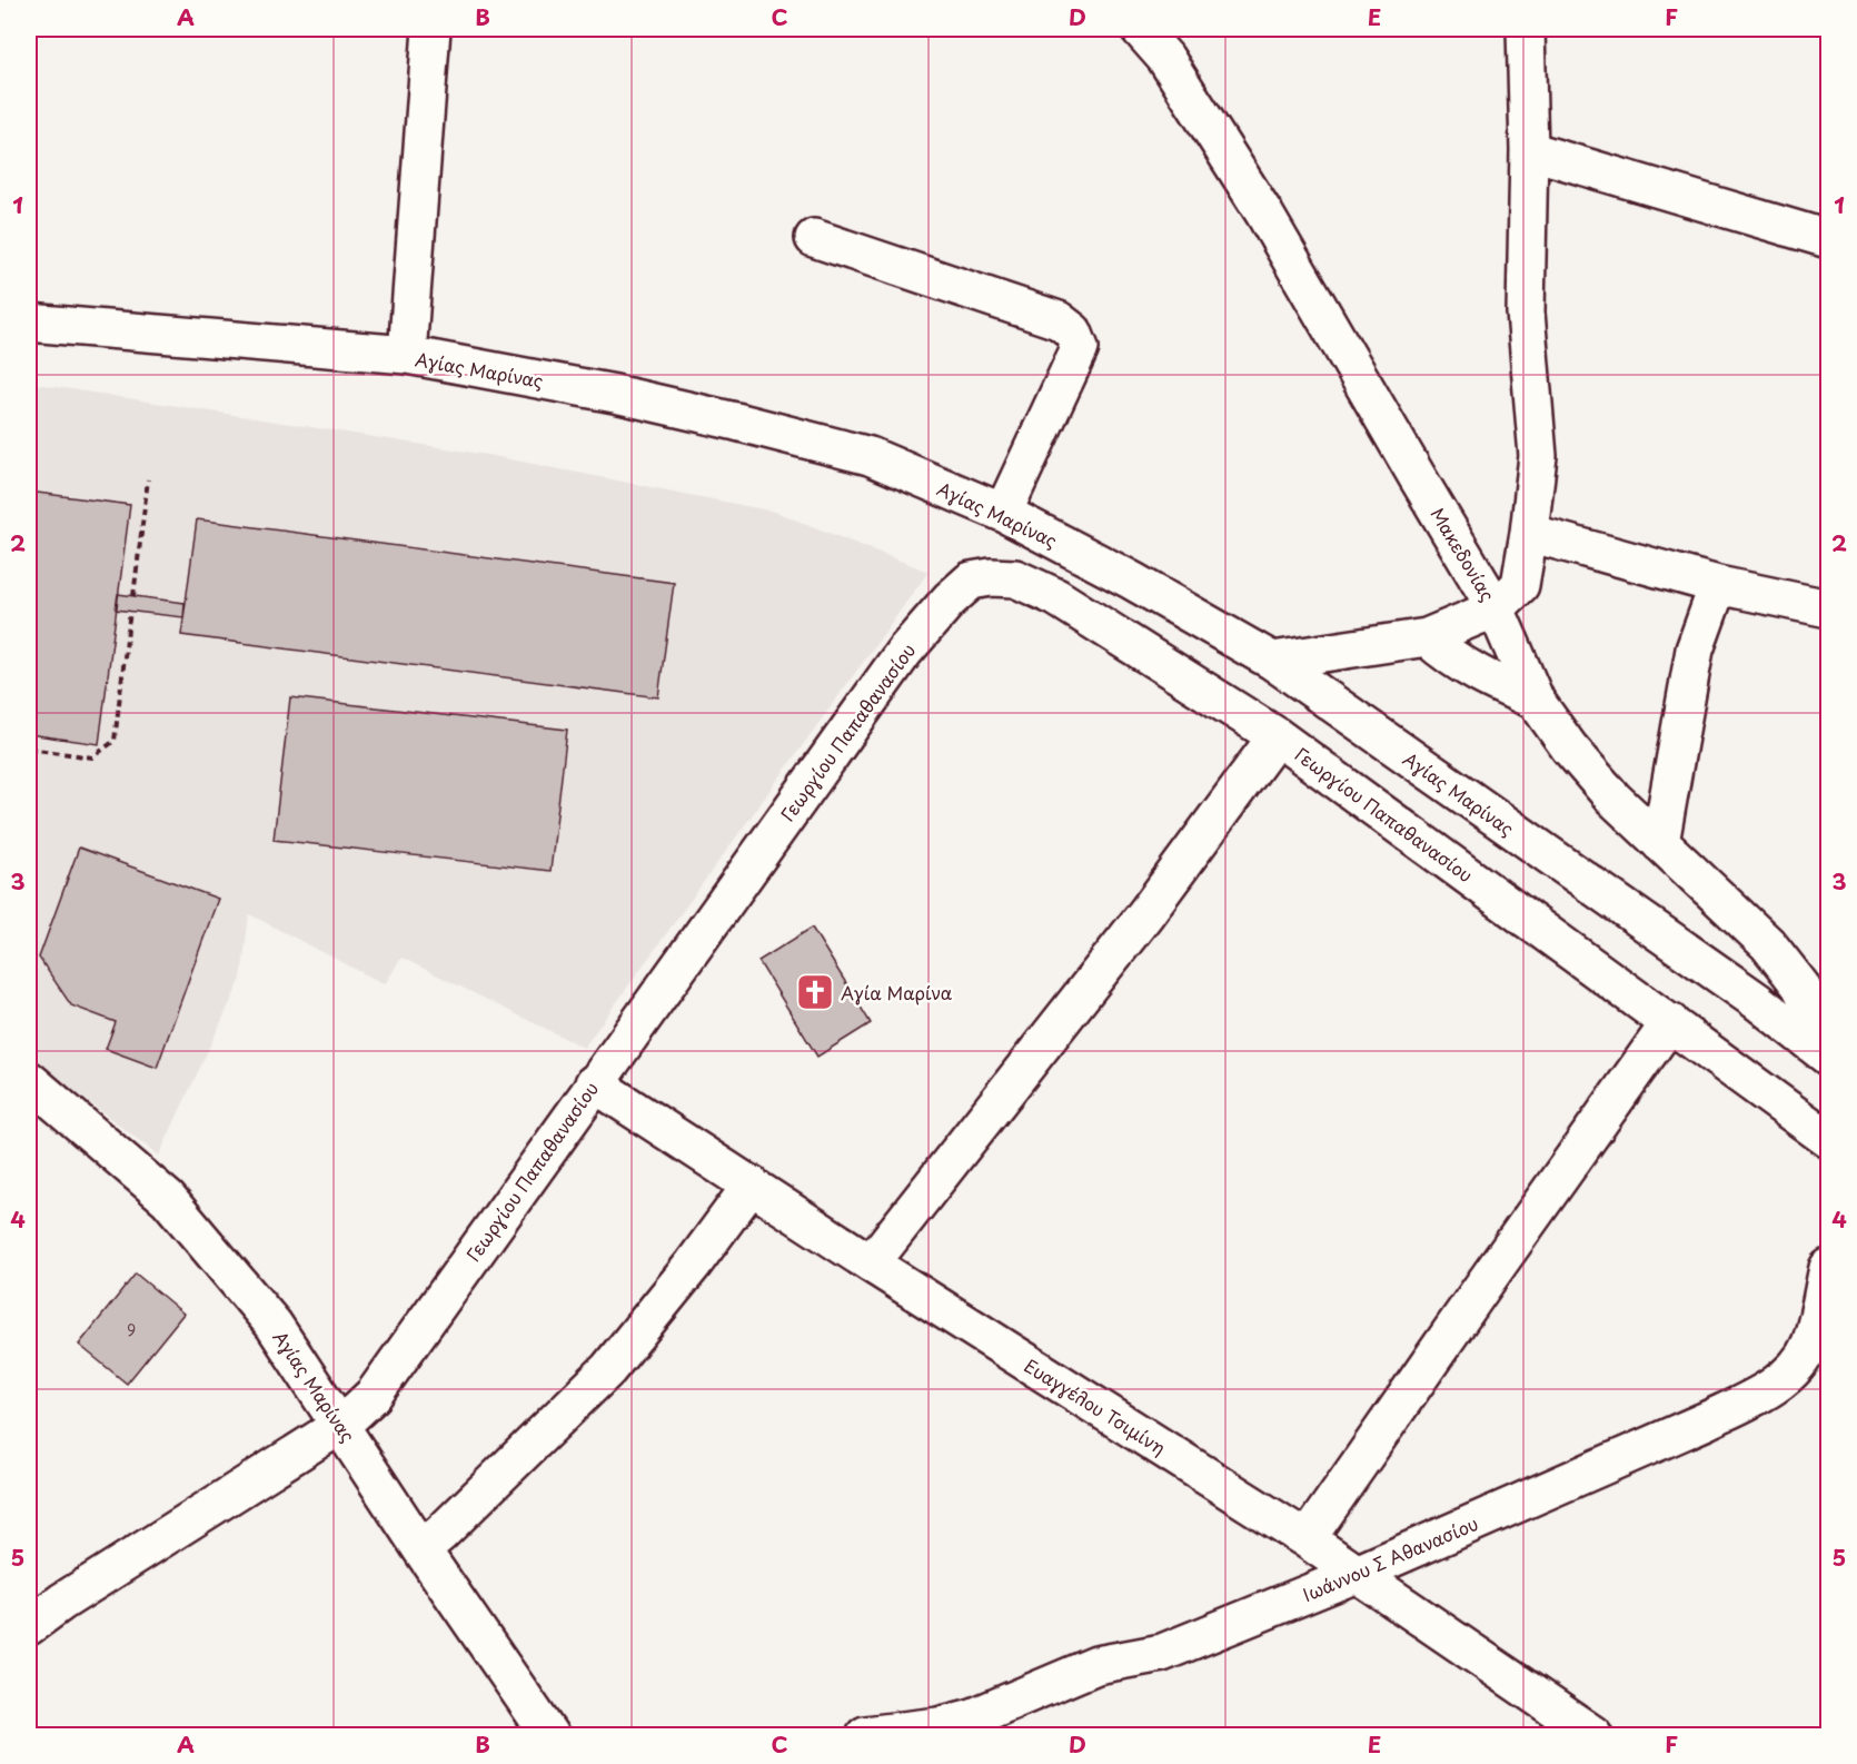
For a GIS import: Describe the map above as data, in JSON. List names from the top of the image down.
{
  "streets": {
    "street": [
      "Αγίας Μαρίνας",
      "Μακεδονίας",
      "Γεωργίου Παπαθανασίου",
      "Ευαγγέλου Τσιμίνη",
      "Ιωάννου Σ Αθανασίου"
    ]
  },
  "crossings": [
    ["Αγίας Μαρίνας", "Γεωργίου Παπαθανασίου"],
    ["Γεωργίου Παπαθανασίου", "Ευαγγέλου Τσιμίνη"],
    ["Ευαγγέλου Τσιμίνη", "Ιωάννου Σ Αθανασίου"]
  ],
  "places": {
    "church": ["Αγία Μαρίνα"]
  },
  "house_numbers": ["9"],
  "grid": {
    "columns": [
      "A",
      "B",
      "C",
      "D",
      "E",
      "F"
    ],
    "rows": [
      "1",
      "2",
      "3",
      "4",
      "5"
    ]
  }
}
